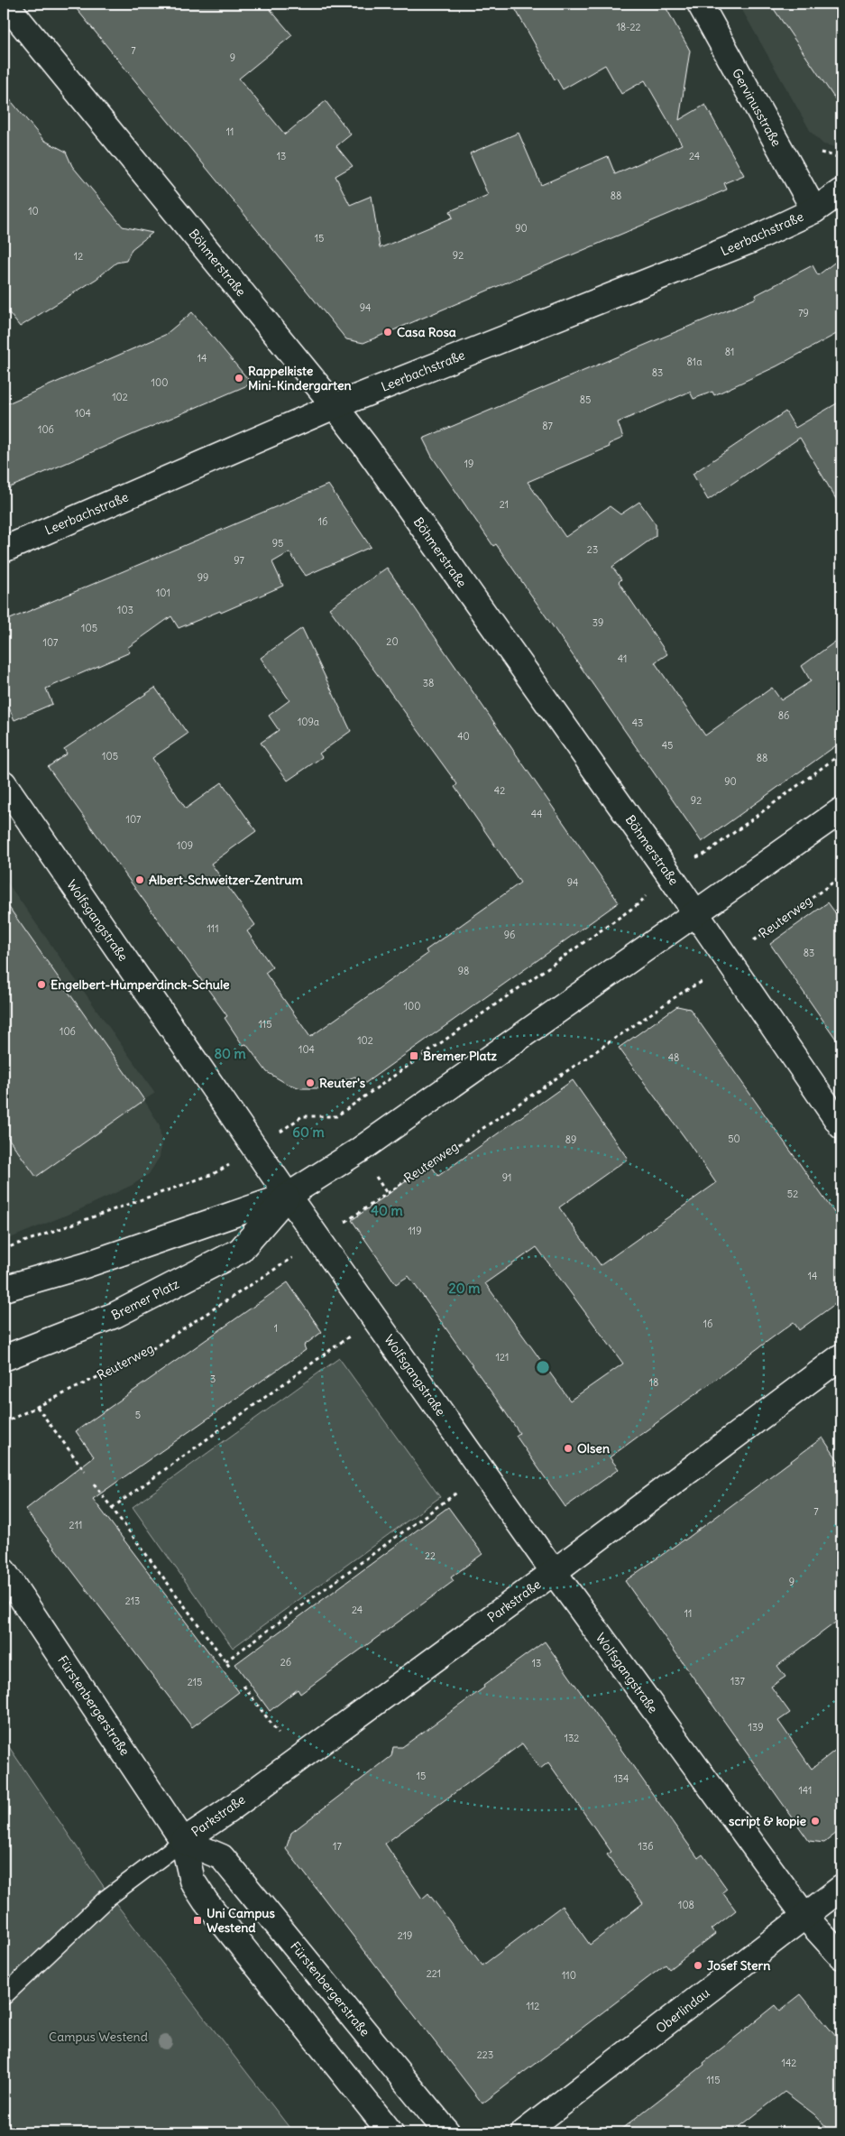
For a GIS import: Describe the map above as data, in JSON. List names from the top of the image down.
{
  "streets": {
    "street": [
      "Gervinusstraße",
      "Leerbachstraße",
      "Böhmerstraße",
      "Wolfsgangstraße",
      "Bremer Platz",
      "Parkstraße",
      "Fürstenbergerstraße",
      "Oberlindau"
    ],
    "path": ["Reuterweg"]
  },
  "crossings": [
    ["Gervinusstraße", "Leerbachstraße"],
    ["Leerbachstraße", "Böhmerstraße"],
    ["Böhmerstraße", "Reuterweg"],
    ["Reuterweg", "Wolfsgangstraße"],
    ["Wolfsgangstraße", "Bremer Platz"],
    ["Wolfsgangstraße", "Parkstraße"],
    ["Wolfsgangstraße", "Oberlindau"],
    ["Parkstraße", "Fürstenbergerstraße"]
  ],
  "parks": ["Campus Westend"],
  "places": {
    "other": [
      "Casa Rosa",
      "Rappelkiste Mini-Kindergarten",
      "Albert-Schweitzer-Zentrum",
      "Engelbert-Humperdinck-Schule",
      "Reuter's",
      "Olsen",
      "script & kopie",
      "Josef Stern"
    ],
    "transit": ["Bremer Platz", "Uni Campus Westend"]
  },
  "house_numbers": [
    "18-22",
    "7",
    "9",
    "11",
    "13",
    "24",
    "88",
    "10",
    "90",
    "15",
    "92",
    "12",
    "94",
    "79",
    "81",
    "14",
    "81a",
    "83",
    "100",
    "102",
    "85",
    "104",
    "87",
    "106",
    "19",
    "21",
    "16",
    "95",
    "23",
    "97",
    "99",
    "101",
    "103",
    "39",
    "105",
    "20",
    "107",
    "41",
    "38",
    "86",
    "109a",
    "43",
    "40",
    "45",
    "105",
    "88",
    "90",
    "42",
    "92",
    "44",
    "107",
    "109",
    "94",
    "111",
    "96",
    "83",
    "98",
    "100",
    "115",
    "106",
    "102",
    "104",
    "48",
    "50",
    "89",
    "91",
    "52",
    "119",
    "14",
    "16",
    "1",
    "121",
    "3",
    "18",
    "5",
    "7",
    "211",
    "22",
    "9",
    "213",
    "24",
    "11",
    "26",
    "13",
    "137",
    "215",
    "139",
    "132",
    "15",
    "134",
    "141",
    "17",
    "136",
    "108",
    "219",
    "221",
    "110",
    "112",
    "223",
    "142",
    "115"
  ],
  "rings": [
    "80 m",
    "60 m",
    "40 m",
    "20 m"
  ]
}
